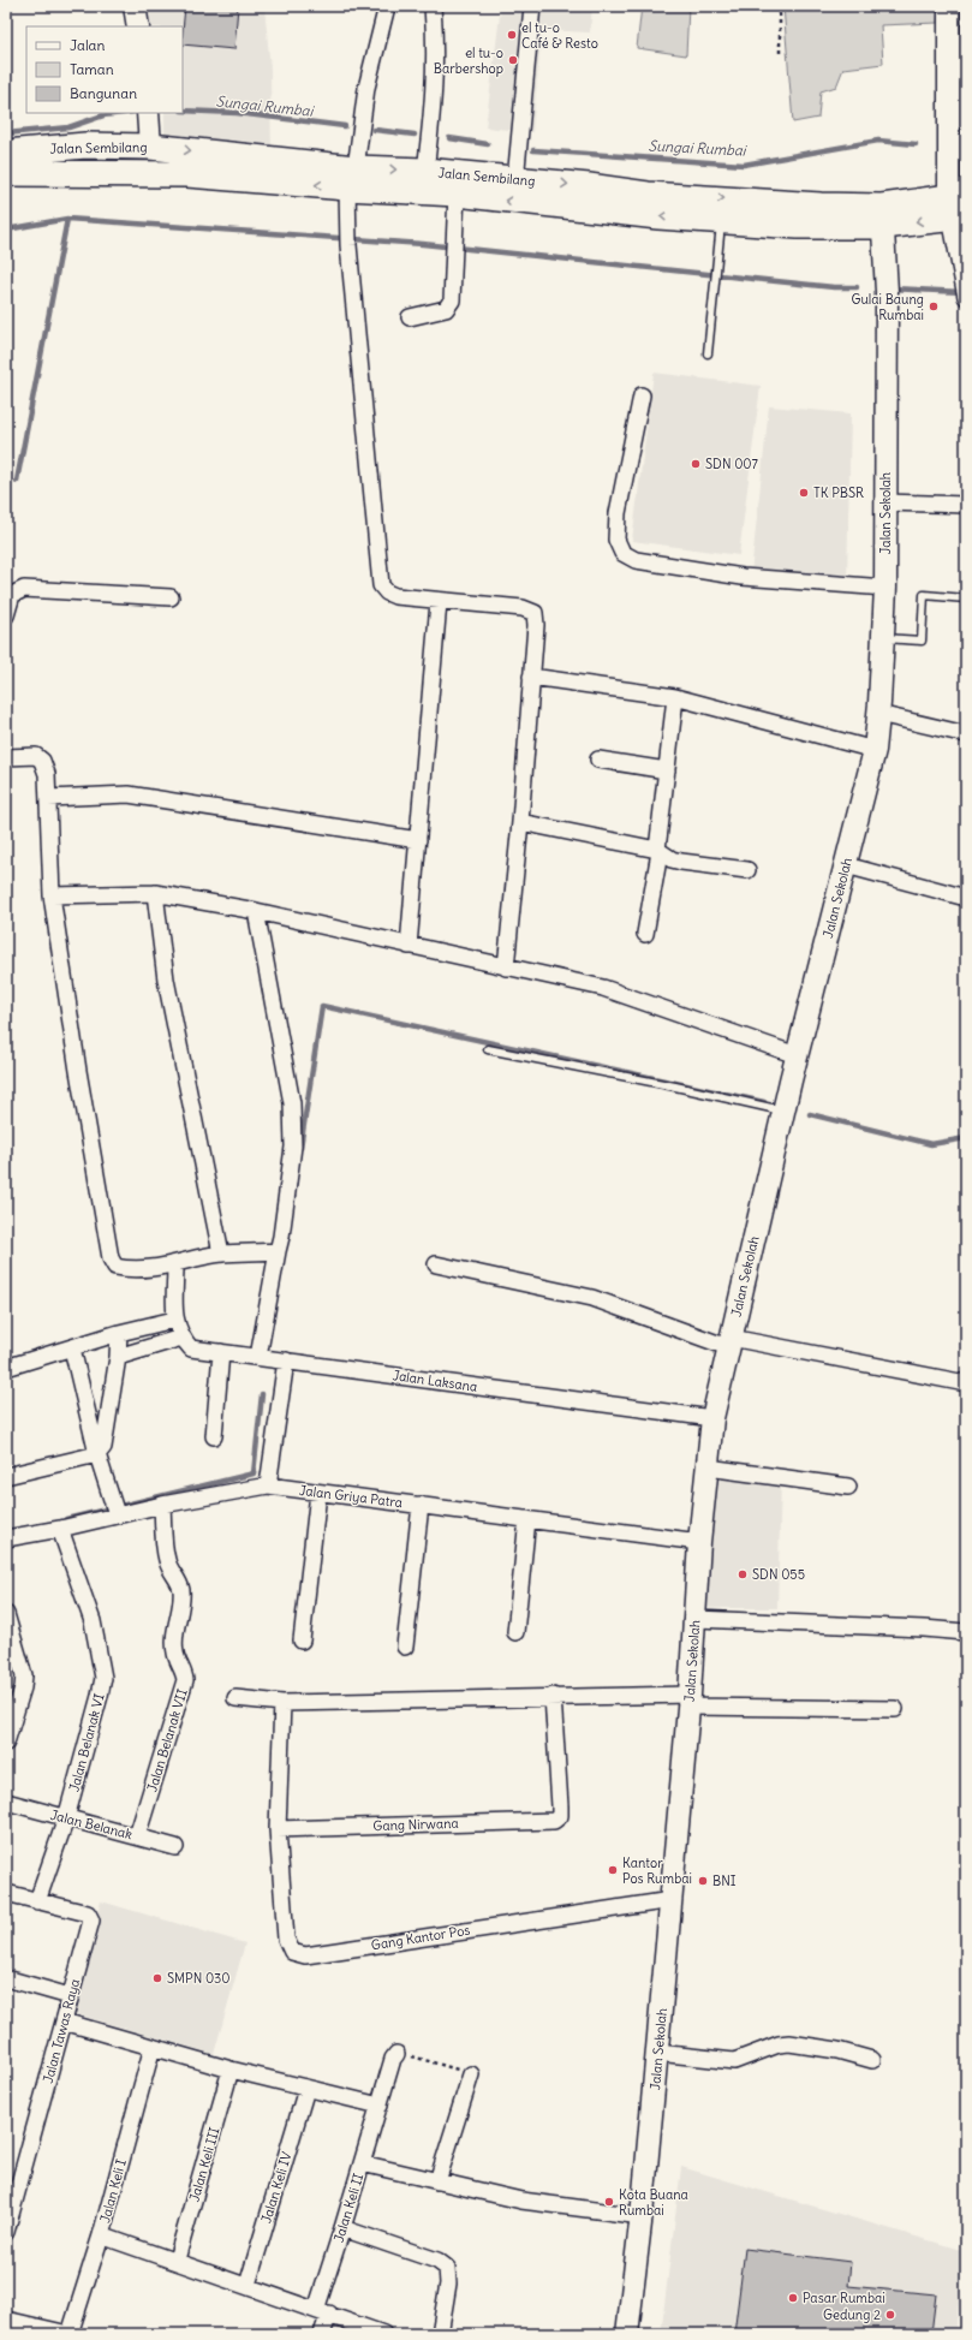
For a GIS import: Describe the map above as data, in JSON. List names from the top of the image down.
{
  "streets": {
    "main road": ["Jalan Sembilang"],
    "street": [
      "Jalan Sekolah",
      "Jalan Laksana",
      "Jalan Griya Patra",
      "Jalan Belanak VII",
      "Jalan Belanak VI",
      "Jalan Belanak",
      "Gang Nirwana",
      "Gang Kantor Pos",
      "Jalan Tawas Raya",
      "Jalan Keli III",
      "Jalan Keli IV",
      "Jalan Keli I",
      "Jalan Keli II"
    ]
  },
  "crossings": [
    ["Jalan Sembilang", "Jalan Sekolah"],
    ["Jalan Sekolah", "Jalan Laksana"],
    ["Jalan Sekolah", "Jalan Griya Patra"],
    ["Jalan Sekolah", "Gang Kantor Pos"],
    ["Jalan Griya Patra", "Jalan Belanak VII"],
    ["Jalan Griya Patra", "Jalan Belanak VI"],
    ["Jalan Belanak VII", "Jalan Belanak"],
    ["Jalan Belanak VI", "Jalan Belanak"],
    ["Jalan Belanak VI", "Jalan Tawas Raya"],
    ["Gang Nirwana", "Gang Kantor Pos"]
  ],
  "water": ["Sungai Rumbai"],
  "places": [
    "el tu-o Café & Resto",
    "el tu-o Barbershop",
    "Gulai Baung Rumbai",
    "SDN 007",
    "TK PBSR",
    "SDN 055",
    "Kantor Pos Rumbai",
    "BNI",
    "SMPN 030",
    "Kota Buana Rumbai",
    "Pasar Rumbai",
    "Gedung 2"
  ],
  "legend": ["Jalan", "Taman", "Bangunan"]
}
